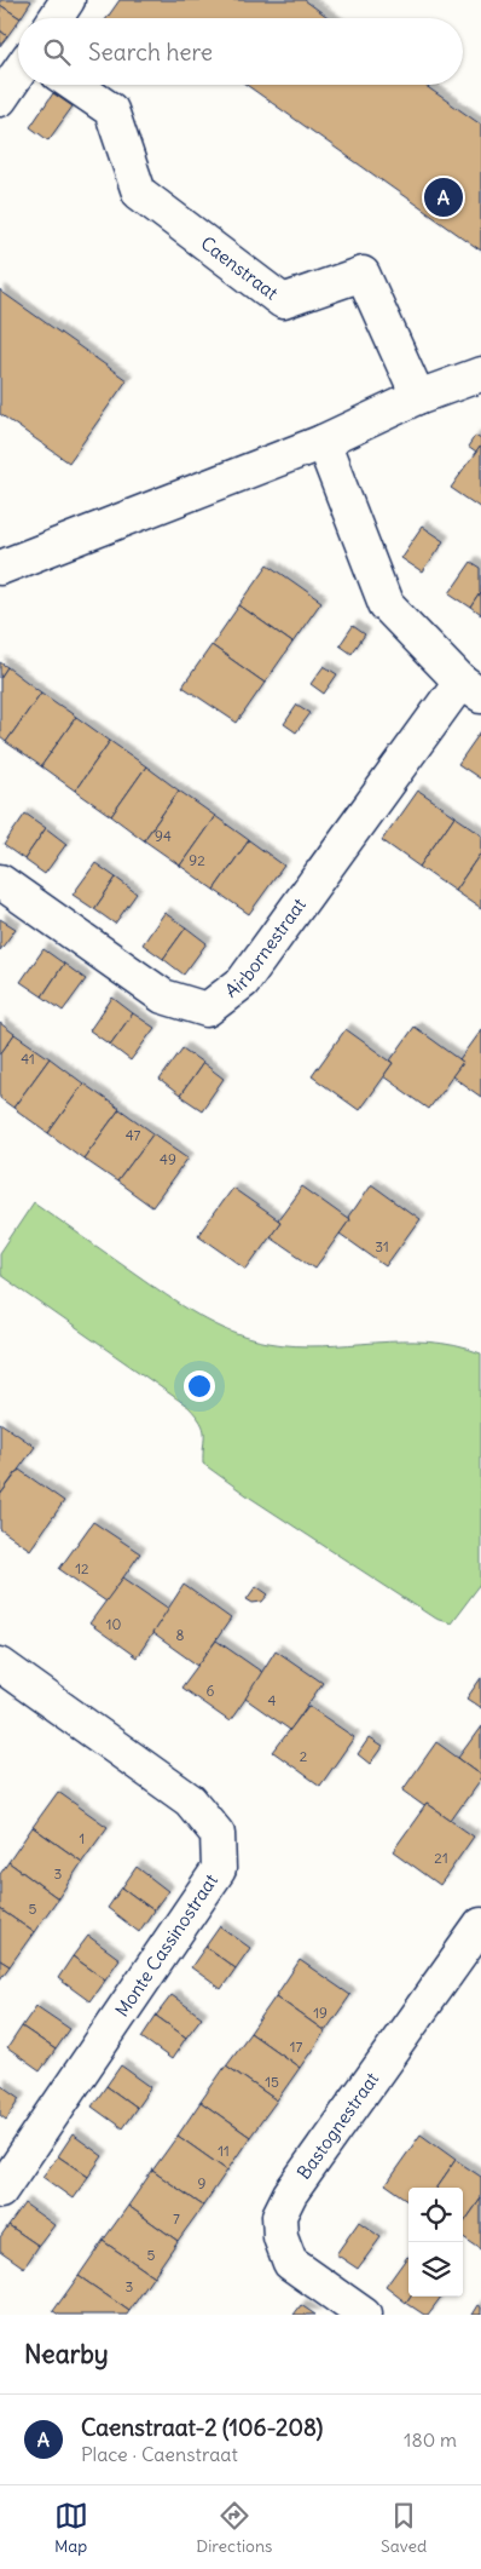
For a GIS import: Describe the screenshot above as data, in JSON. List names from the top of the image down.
{
  "streets": {
    "street": [
      "Caenstraat",
      "Airbornestraat",
      "Monte Cassinostraat",
      "Bastognestraat"
    ]
  },
  "house_numbers": [
    "94",
    "92",
    "41",
    "47",
    "49",
    "31",
    "12",
    "10",
    "8",
    "6",
    "4",
    "2",
    "1",
    "21",
    "3",
    "5",
    "19",
    "17",
    "15",
    "11",
    "9",
    "7",
    "5",
    "3"
  ],
  "page": {
    "search": "Search here",
    "pins": "A",
    "heading": "Nearby",
    "list": [
      {
        "mark": "A",
        "name": "Caenstraat-2 (106-208)",
        "note": "Place · Caenstraat",
        "value": "180 m"
      }
    ],
    "nav": ["Map", "Directions", "Saved"]
  }
}
